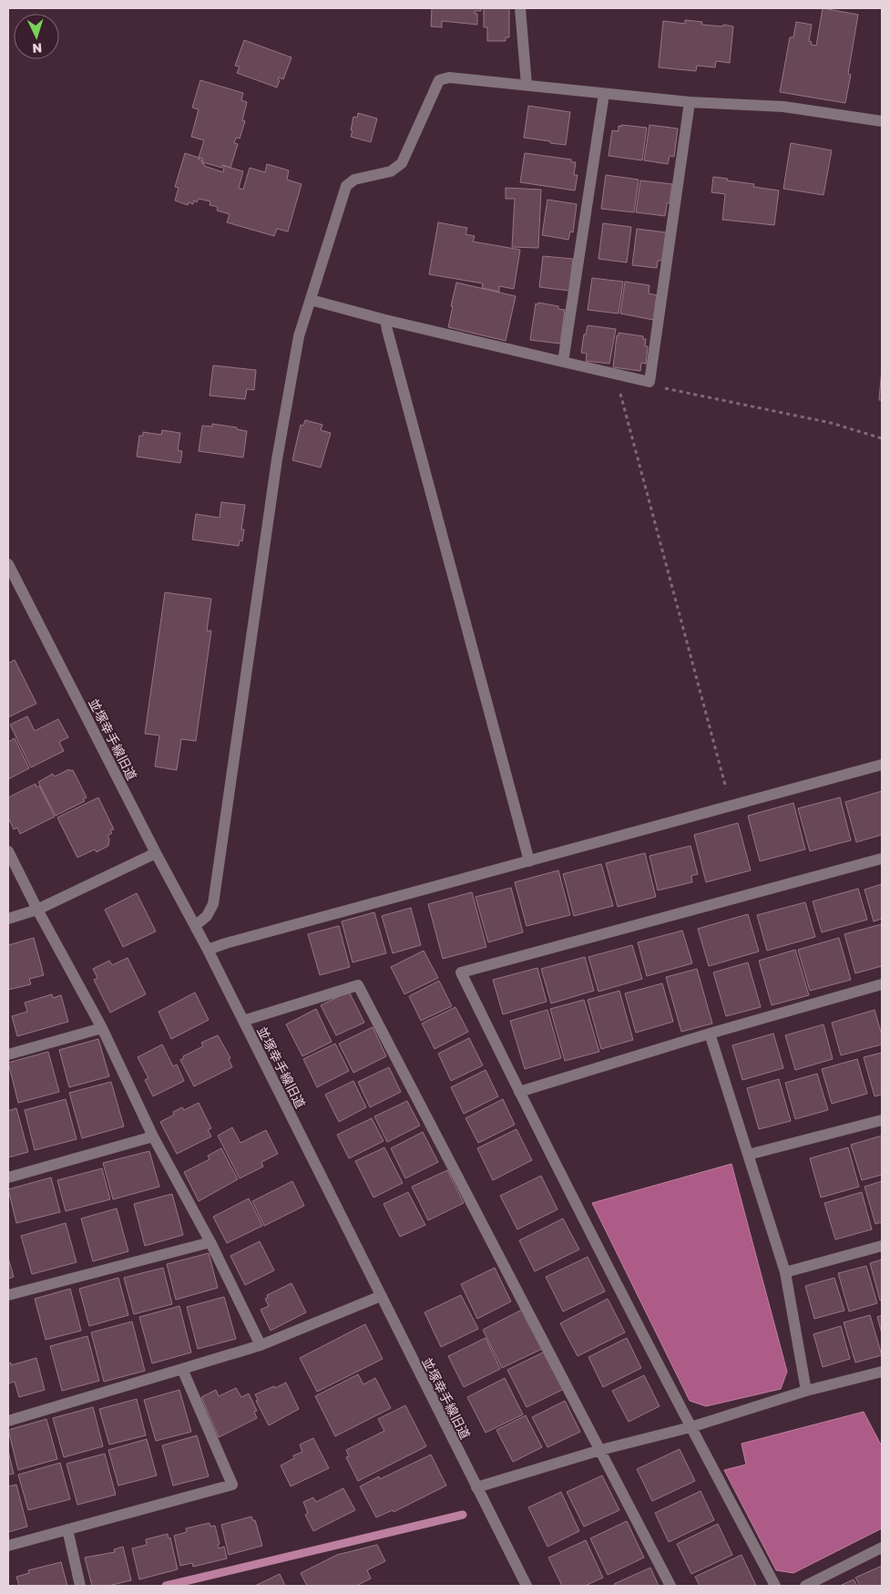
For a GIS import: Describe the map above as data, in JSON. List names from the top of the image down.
{
  "streets": {
    "street": ["並塚幸手線旧道"]
  },
  "north": "bottom"
}
